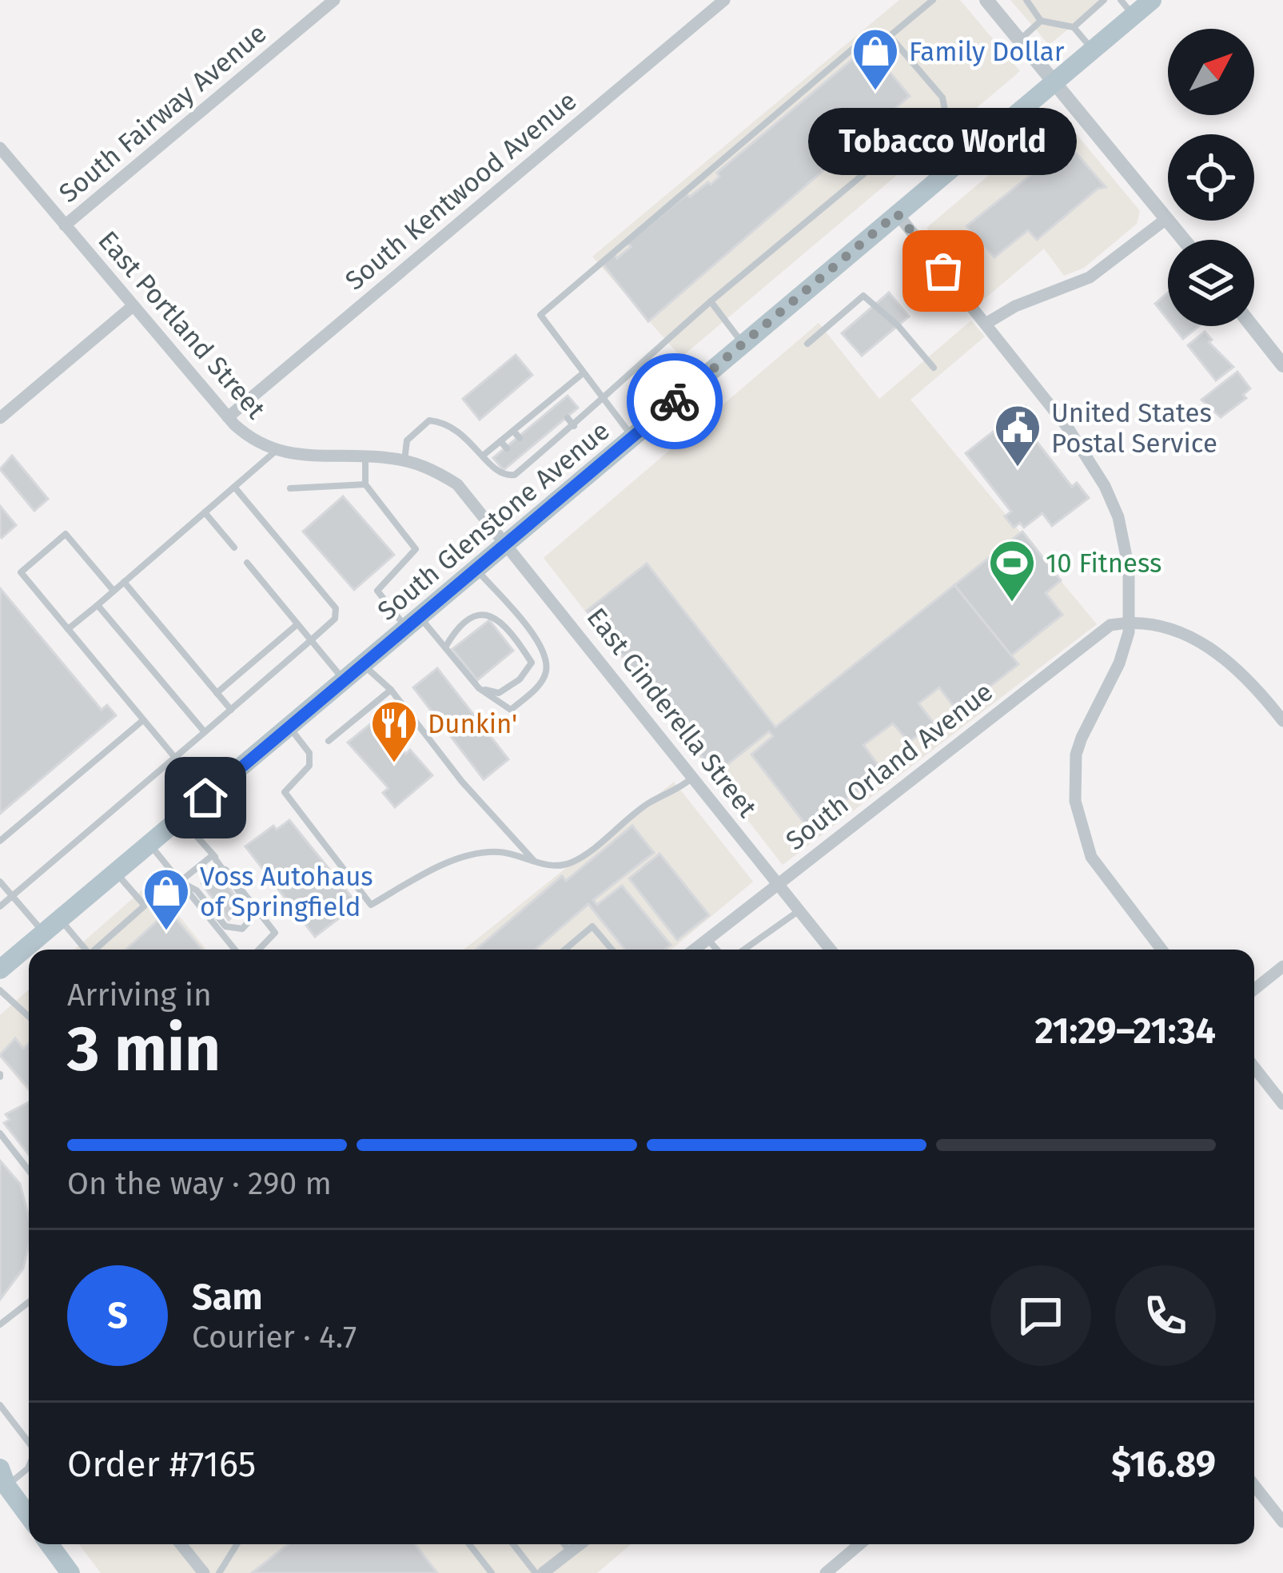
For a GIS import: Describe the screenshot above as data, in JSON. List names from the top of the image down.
{
  "streets": {
    "main road": ["South Glenstone Avenue"],
    "street": [
      "South Fairway Avenue",
      "South Kentwood Avenue",
      "East Portland Street",
      "East Cinderella Street",
      "South Orland Avenue"
    ]
  },
  "crossings": [
    ["South Fairway Avenue", "East Portland Street"],
    ["South Kentwood Avenue", "East Portland Street"],
    ["East Portland Street", "South Glenstone Avenue"],
    ["East Portland Street", "East Cinderella Street"],
    ["South Glenstone Avenue", "East Cinderella Street"],
    ["East Cinderella Street", "South Orland Avenue"]
  ],
  "places": {
    "shop": ["Family Dollar", "Voss Autohaus of Springfield"],
    "other": ["Tobacco World"],
    "public building": ["United States Postal Service"],
    "sports": ["10 Fitness"],
    "restaurant": ["Dunkin'"]
  },
  "north": "top right",
  "page": {
    "bubble": "Tobacco World",
    "heading": ["3 min", "Arriving in", "21:29–21:34"],
    "panel": [
      "Sam",
      "Courier · 4.7",
      "Order #7165",
      "$16.89"
    ],
    "bar": "On the way · 290 m",
    "round": "S"
  }
}
